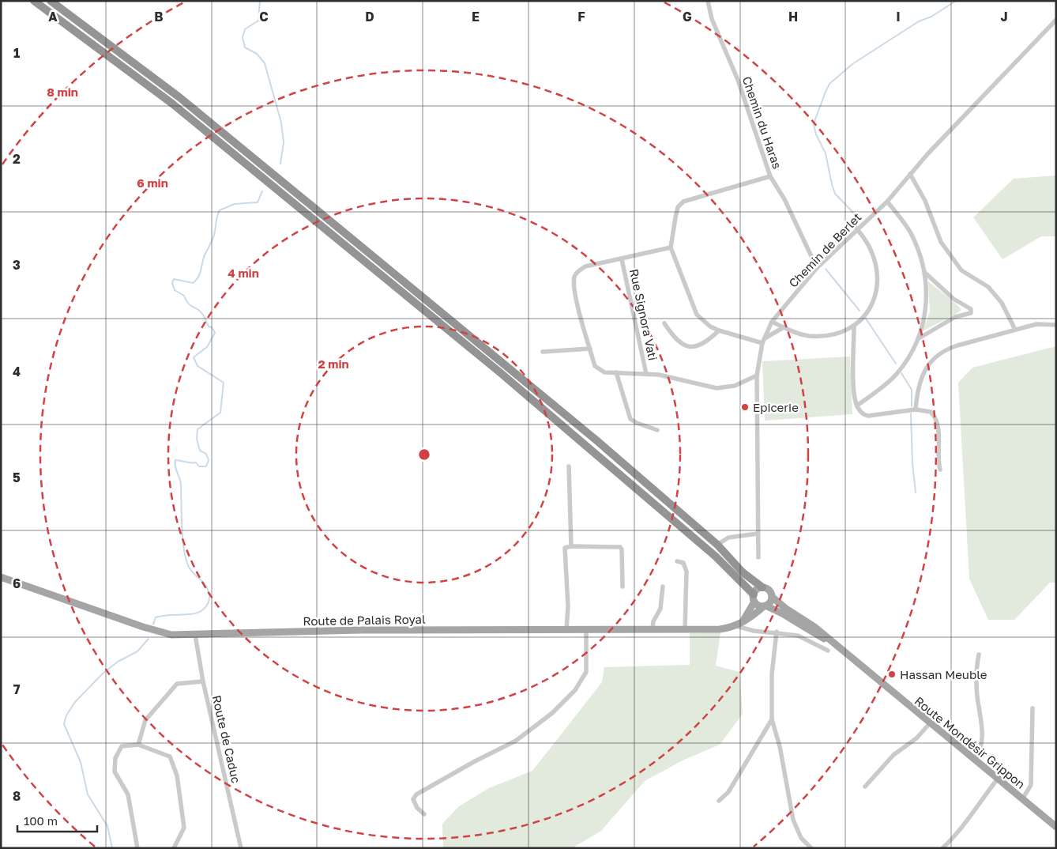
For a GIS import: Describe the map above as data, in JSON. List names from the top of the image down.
{
  "streets": {
    "main road": ["Route de Palais Royal", "Route Mondésir Grippon"],
    "street": [
      "Chemin du Haras",
      "Chemin de Berlet",
      "Rue Signora Vati",
      "Route de Caduc"
    ]
  },
  "crossings": [
    ["Chemin du Haras", "Chemin de Berlet"],
    ["Route de Palais Royal", "Route de Caduc"],
    ["Route de Palais Royal", "Route Mondésir Grippon"]
  ],
  "places": ["Epicerie", "Hassan Meuble"],
  "scale_bar": "100 m",
  "grid": {
    "columns": [
      "A",
      "B",
      "C",
      "D",
      "E",
      "F",
      "G",
      "H",
      "I",
      "J"
    ],
    "rows": [
      "1",
      "2",
      "3",
      "4",
      "5",
      "6",
      "7",
      "8"
    ]
  },
  "rings": [
    "8 min",
    "6 min",
    "4 min",
    "2 min"
  ]
}
